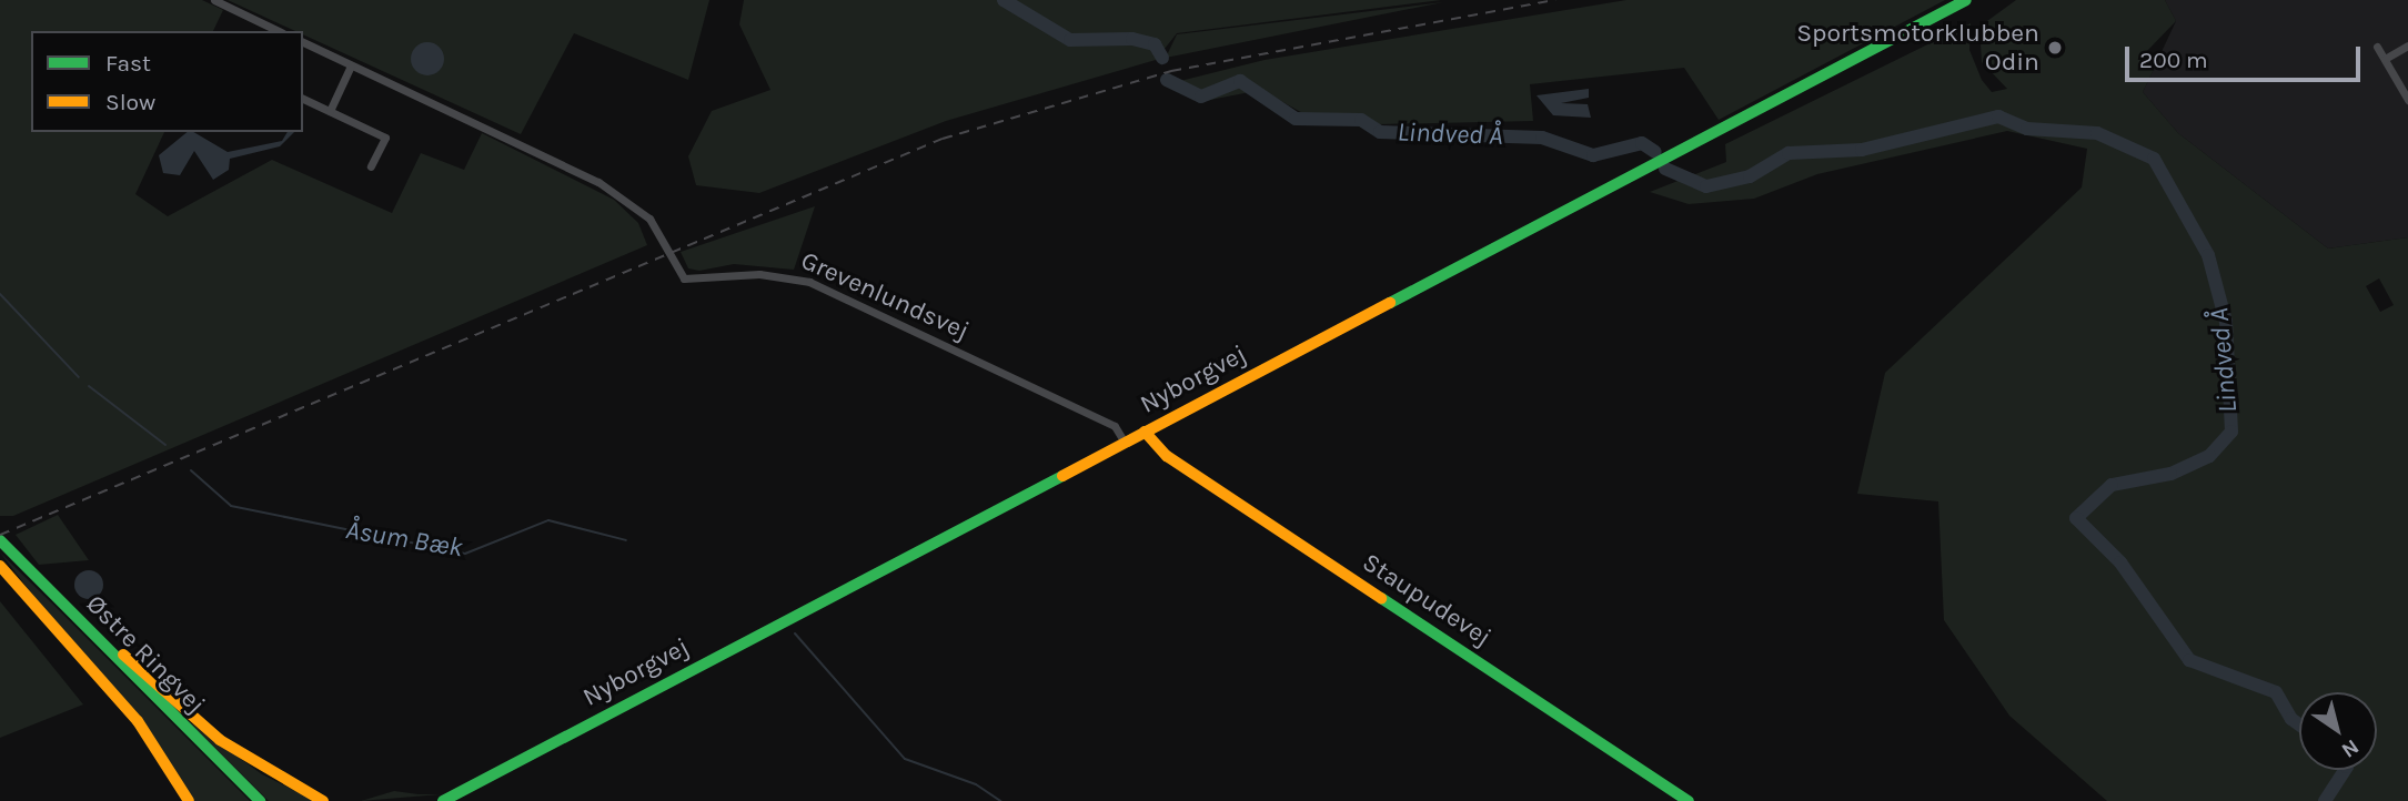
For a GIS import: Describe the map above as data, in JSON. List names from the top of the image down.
{
  "streets": {
    "main road": ["Nyborgvej", "Staupudevej", "Østre Ringvej"],
    "street": ["Grevenlundsvej"]
  },
  "crossings": [
    ["Grevenlundsvej", "Nyborgvej"],
    ["Nyborgvej", "Staupudevej"]
  ],
  "water": ["Lindved Å", "Åsum Bæk"],
  "places": ["Sportsmotorklubben Odin"],
  "legend": ["Fast", "Slow"],
  "scale_bar": "200 m",
  "north": "bottom right"
}
